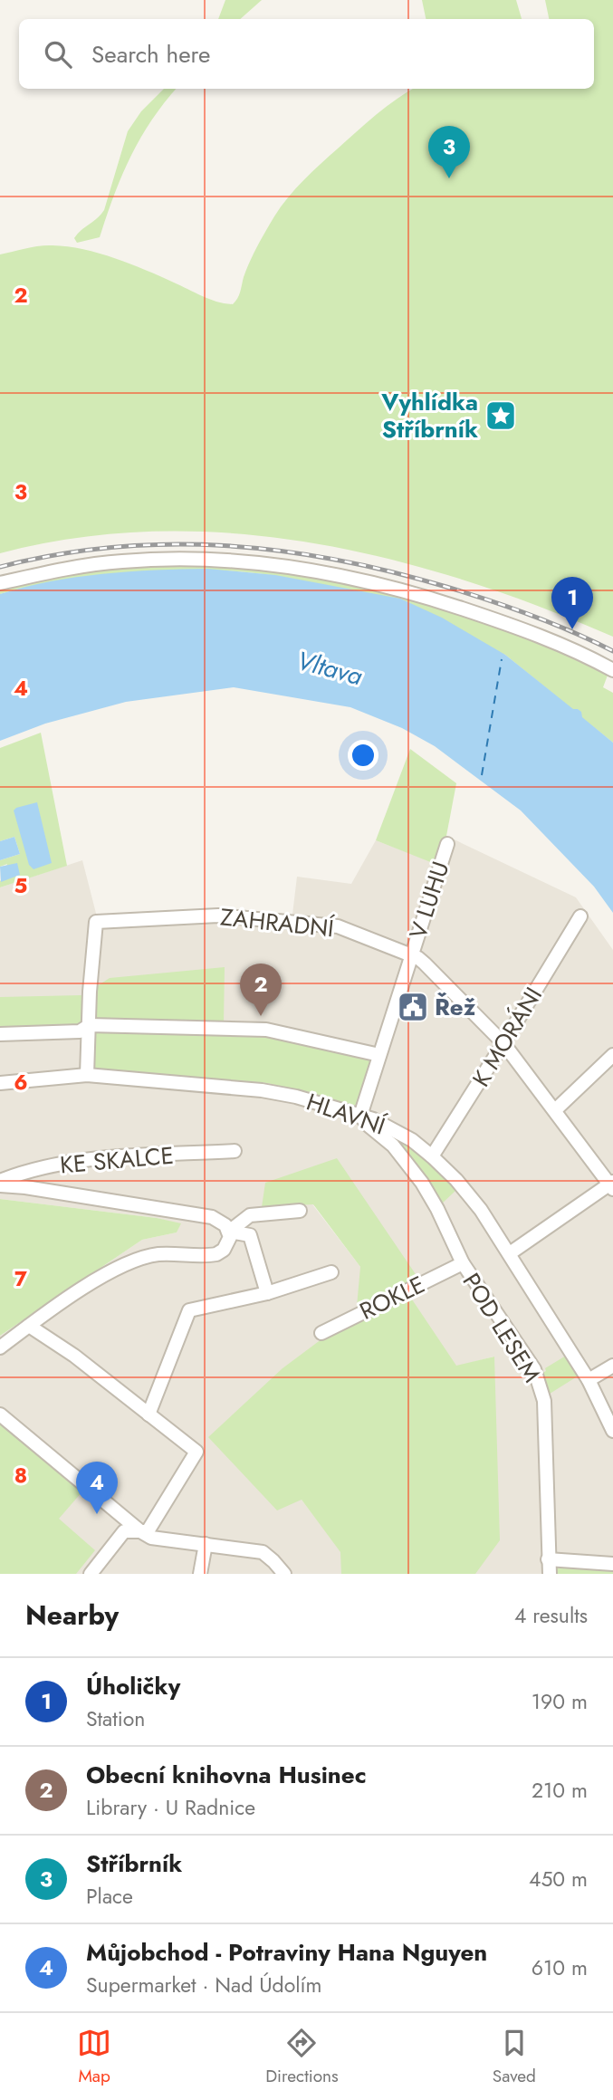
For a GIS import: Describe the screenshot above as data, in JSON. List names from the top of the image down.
{
  "streets": {
    "street": [
      "V LUHU",
      "ZAHRADNÍ",
      "K MORÁNI",
      "HLAVNÍ",
      "KE SKALCE",
      "ROKLE",
      "POD LESEM"
    ]
  },
  "crossings": [
    ["V LUHU", "ZAHRADNÍ"],
    ["V LUHU", "HLAVNÍ"],
    ["V LUHU", "POD LESEM"],
    ["ZAHRADNÍ", "K MORÁNI"],
    ["ZAHRADNÍ", "HLAVNÍ"],
    ["K MORÁNI", "HLAVNÍ"],
    ["HLAVNÍ", "POD LESEM"],
    ["ROKLE", "POD LESEM"]
  ],
  "water": ["Vltava"],
  "places": {
    "place": ["Vyhlídka Stříbrník"],
    "public building": ["Řež"]
  },
  "page": {
    "search": "Search here",
    "pins": [
      "3",
      "1",
      "2",
      "4"
    ],
    "heading": ["Nearby", "4 results"],
    "list": [
      {
        "mark": "1",
        "name": "Úholičky",
        "note": "Station",
        "value": "190 m"
      },
      {
        "mark": "2",
        "name": "Obecní knihovna Husinec",
        "note": "Library · U Radnice",
        "value": "210 m"
      },
      {
        "mark": "3",
        "name": "Stříbrník",
        "note": "Place",
        "value": "450 m"
      },
      {
        "mark": "4",
        "name": "Můjobchod - Potraviny Hana Nguyen",
        "note": "Supermarket · Nad Údolím",
        "value": "610 m"
      }
    ],
    "nav": ["Map", "Directions", "Saved"]
  },
  "grid": {
    "rows": [
      "2",
      "3",
      "4",
      "5",
      "6",
      "7",
      "8"
    ]
  }
}
